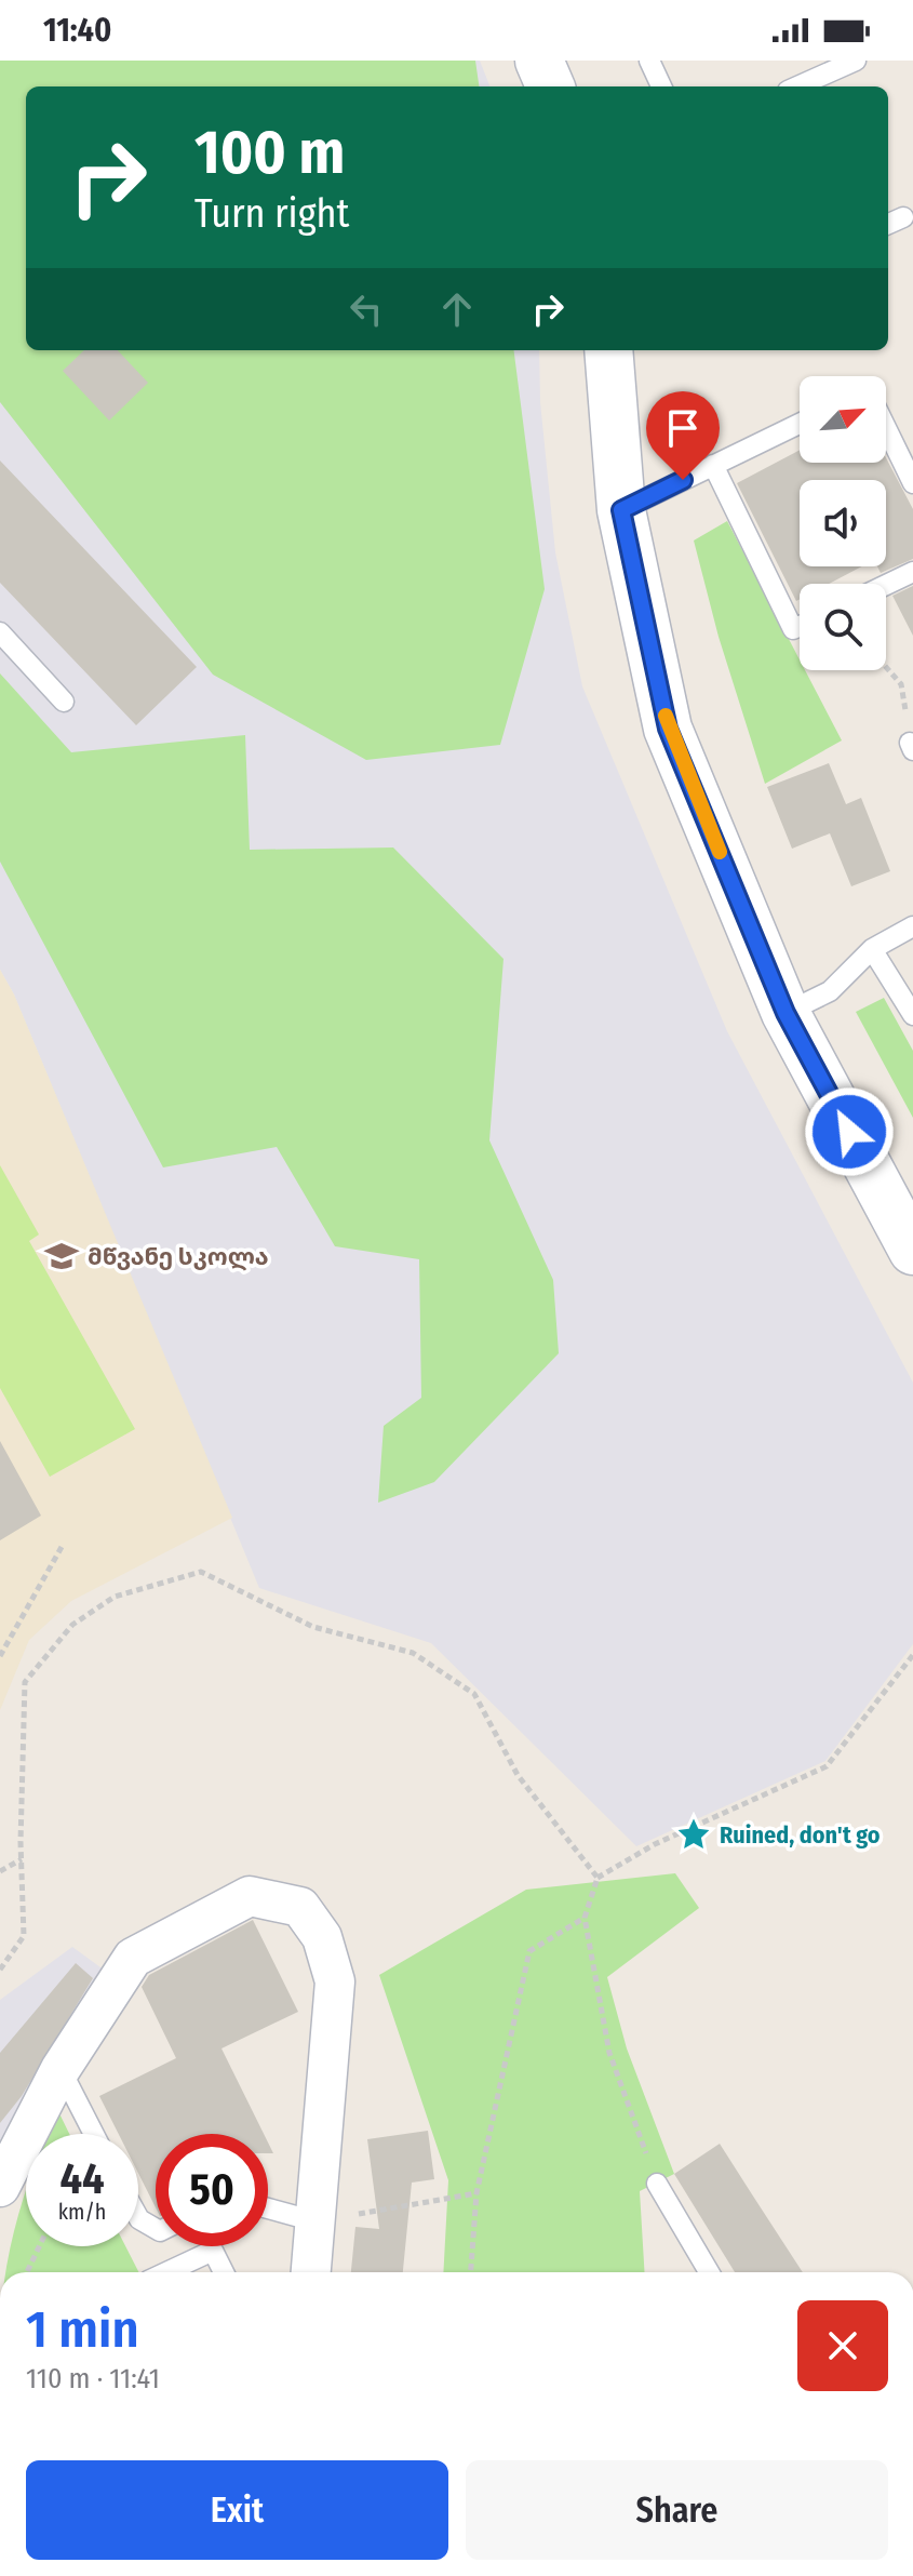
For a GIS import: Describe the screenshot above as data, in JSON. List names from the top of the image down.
{
  "places": {
    "school or university": ["მწვანე სკოლა"],
    "place": ["Ruined, don't go"]
  },
  "north": "top right",
  "page": {
    "status": "11:40",
    "turn": ["100 m", "Turn right"],
    "speed": "44 km/h",
    "limit": "50",
    "heading": ["1 min", "110 m · 11:41"],
    "buttons": ["Exit", "Share"]
  }
}
